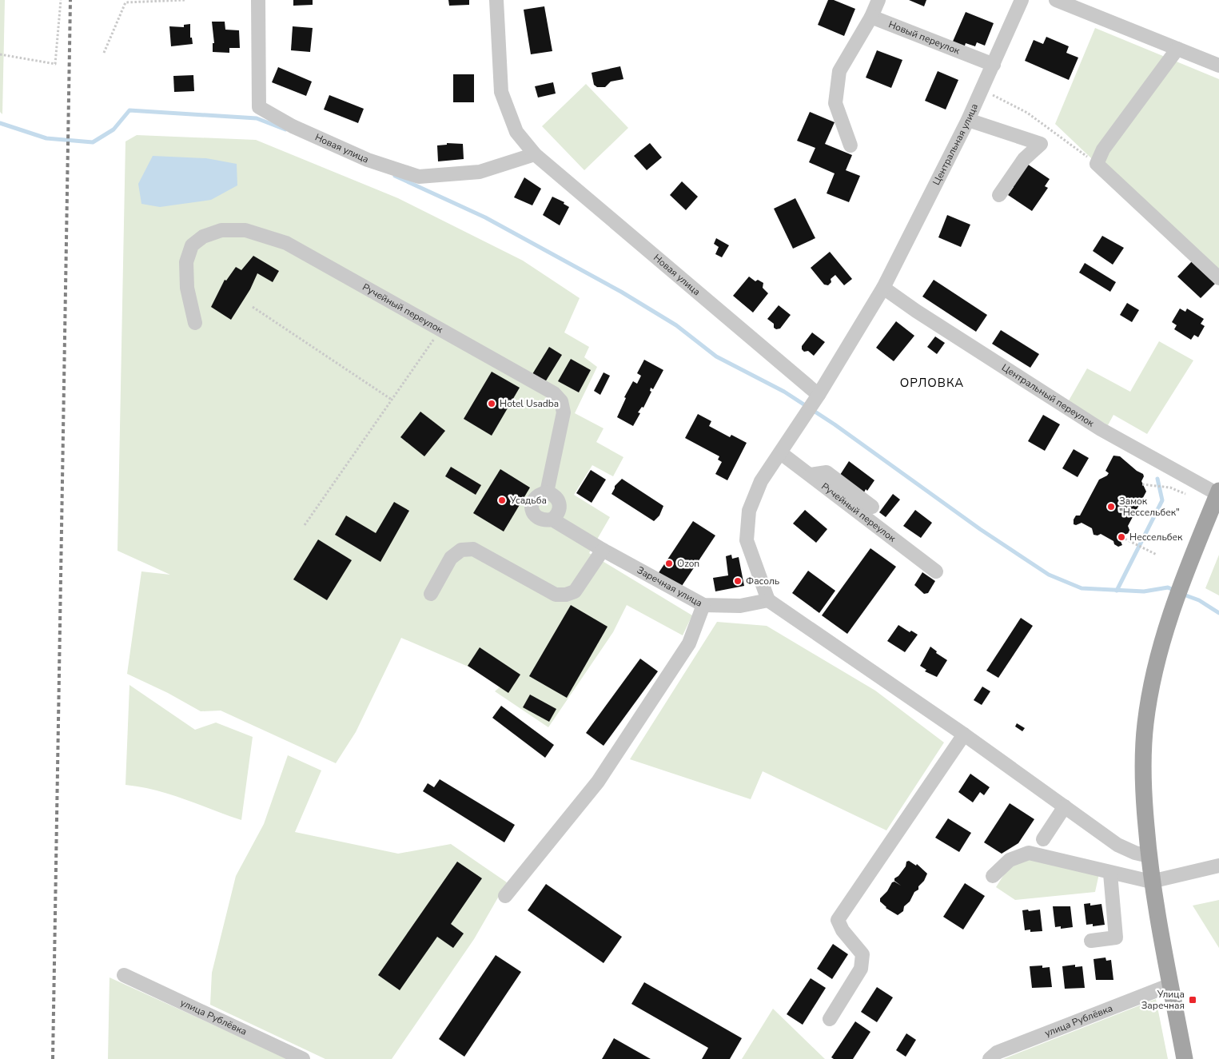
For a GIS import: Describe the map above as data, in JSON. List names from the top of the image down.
{
  "streets": {
    "street": [
      "Новый переулок",
      "Центральная улица",
      "Новая улица",
      "Ручейный переулок",
      "Центральный переулок",
      "Заречная улица",
      "улица Рублёвка"
    ]
  },
  "crossings": [
    ["Новый переулок", "Центральная улица"],
    ["Центральная улица", "Новая улица"],
    ["Центральная улица", "Центральный переулок"],
    ["Ручейный переулок", "Заречная улица"]
  ],
  "districts": ["ОРЛОВКА"],
  "places": {
    "other": [
      "Hotel Usadba",
      "Усадьба",
      "Замок \"Нессельбек\"",
      "Нессельбек",
      "Ozon",
      "Фасоль"
    ],
    "transit": ["Улица Заречная"]
  }
}
